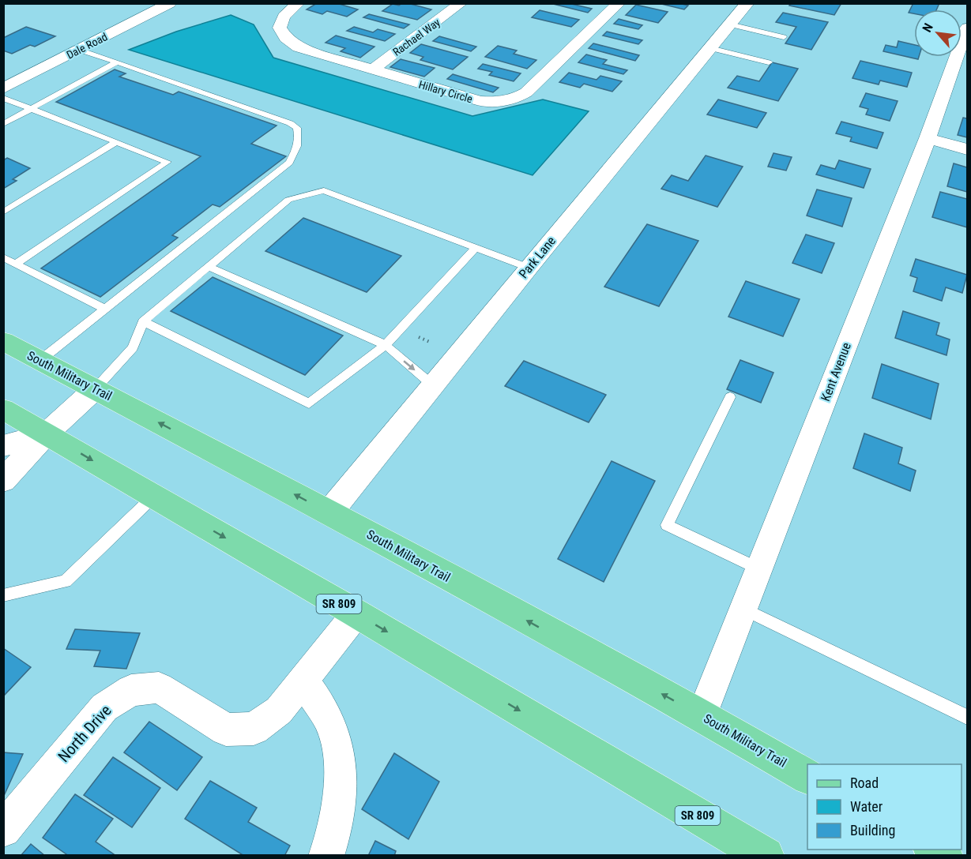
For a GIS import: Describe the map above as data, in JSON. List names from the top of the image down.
{
  "streets": {
    "main road": ["South Military Trail", "SR 809"],
    "street": [
      "Rachael Way",
      "Dale Road",
      "Hillary Circle",
      "Park Lane",
      "Kent Avenue",
      "North Drive"
    ]
  },
  "crossings": [
    ["Rachael Way", "Hillary Circle"],
    ["Park Lane", "South Military Trail"],
    ["Kent Avenue", "South Military Trail"],
    ["SR 809", "North Drive"]
  ],
  "legend": ["Road", "Water", "Building"],
  "north": "top left"
}
